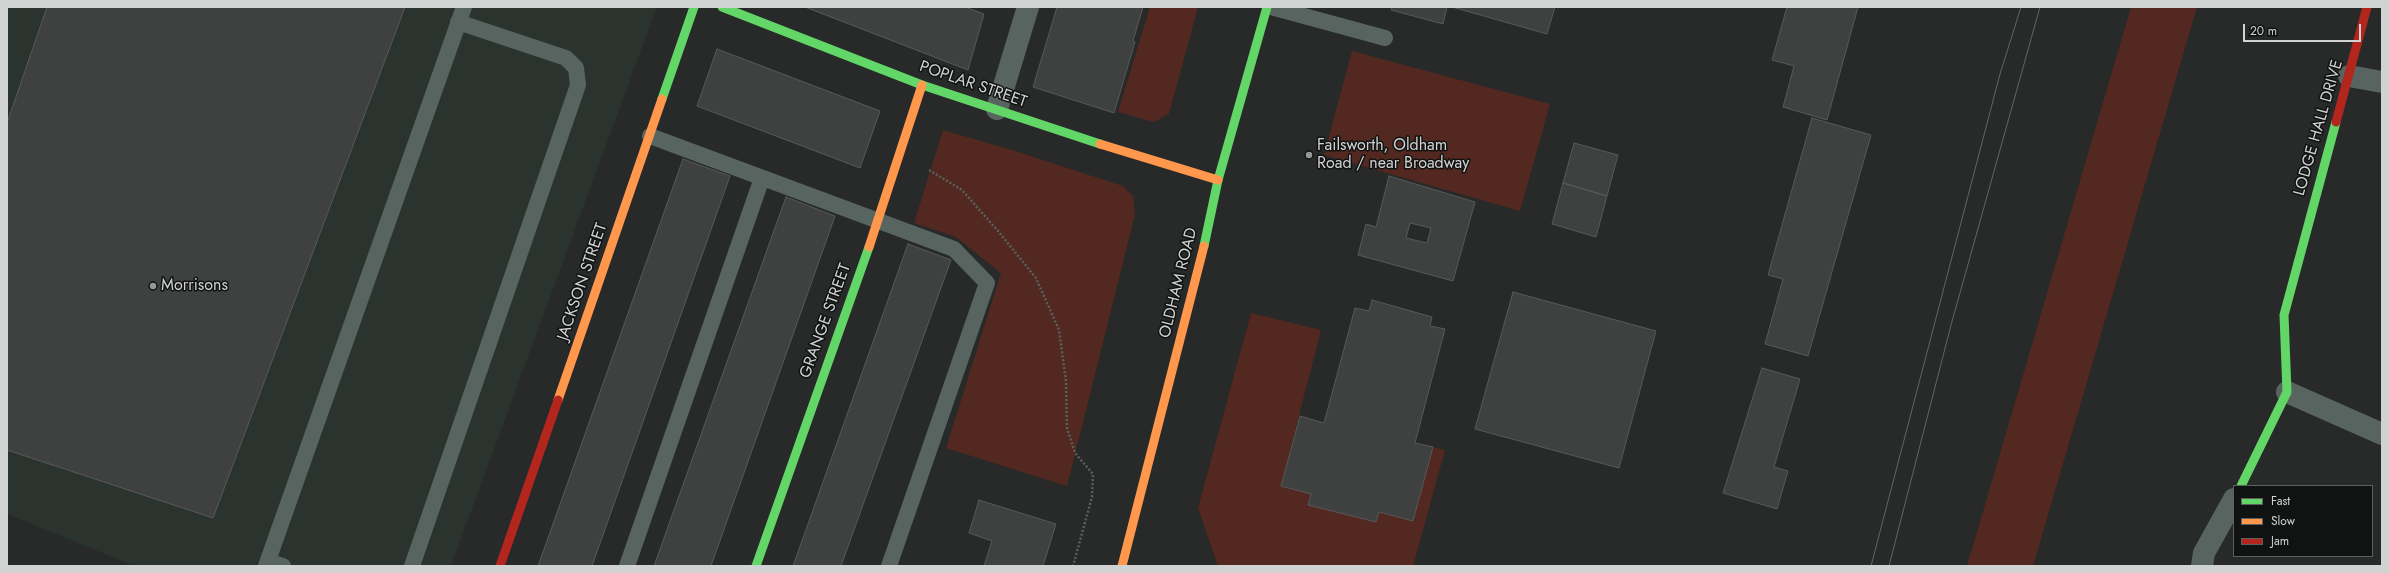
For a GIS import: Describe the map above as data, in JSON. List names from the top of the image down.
{
  "streets": {
    "main road": [
      "POPLAR STREET",
      "LODGE HALL DRIVE",
      "JACKSON STREET",
      "OLDHAM ROAD",
      "GRANGE STREET"
    ]
  },
  "crossings": [
    ["POPLAR STREET", "OLDHAM ROAD"],
    ["POPLAR STREET", "GRANGE STREET"]
  ],
  "places": ["Failsworth, Oldham Road / near Broadway", "Morrisons"],
  "legend": ["Fast", "Slow", "Jam"],
  "scale_bar": "20 m"
}
